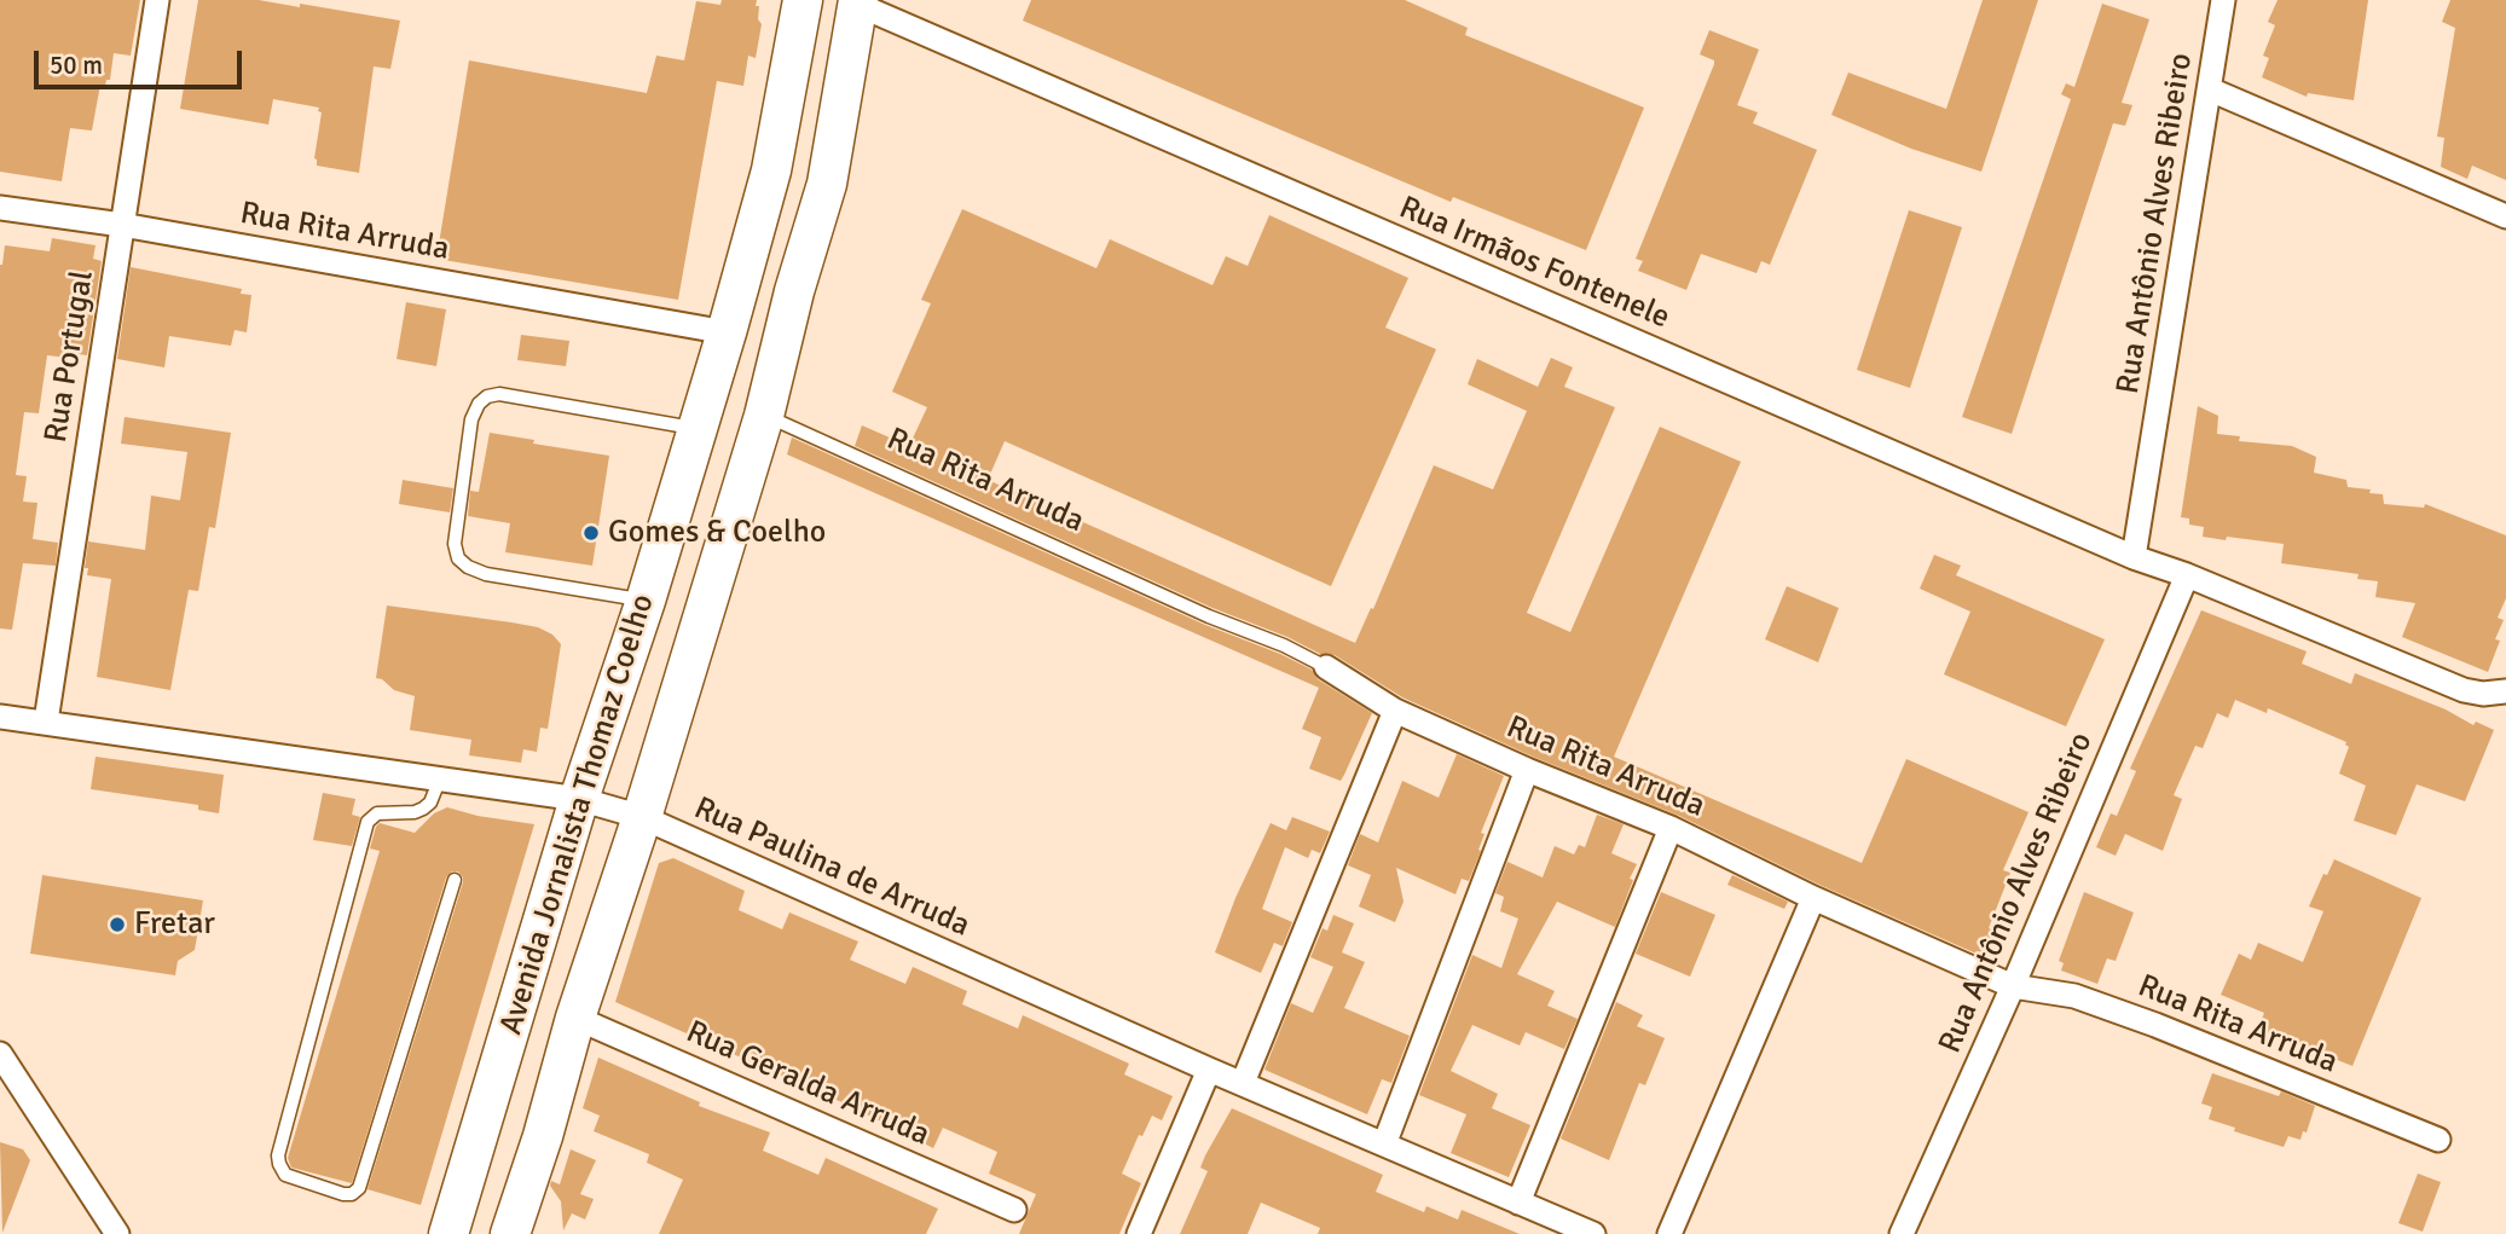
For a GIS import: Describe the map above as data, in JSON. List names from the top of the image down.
{
  "streets": {
    "main road": ["Avenida Jornalista Thomaz Coelho"],
    "street": [
      "Rua Antônio Alves Ribeiro",
      "Rua Rita Arruda",
      "Rua Irmãos Fontenele",
      "Rua Portugal",
      "Rua Paulina de Arruda",
      "Rua Geralda Arruda"
    ]
  },
  "crossings": [
    ["Rua Antônio Alves Ribeiro", "Rua Rita Arruda"],
    ["Rua Antônio Alves Ribeiro", "Rua Irmãos Fontenele"],
    ["Rua Rita Arruda", "Rua Portugal"],
    ["Rua Rita Arruda", "Avenida Jornalista Thomaz Coelho"],
    ["Rua Irmãos Fontenele", "Avenida Jornalista Thomaz Coelho"],
    ["Rua Portugal", "Rua Paulina de Arruda"],
    ["Avenida Jornalista Thomaz Coelho", "Rua Paulina de Arruda"],
    ["Avenida Jornalista Thomaz Coelho", "Rua Geralda Arruda"]
  ],
  "places": ["Gomes & Coelho", "Fretar"],
  "scale_bar": "50 m"
}
